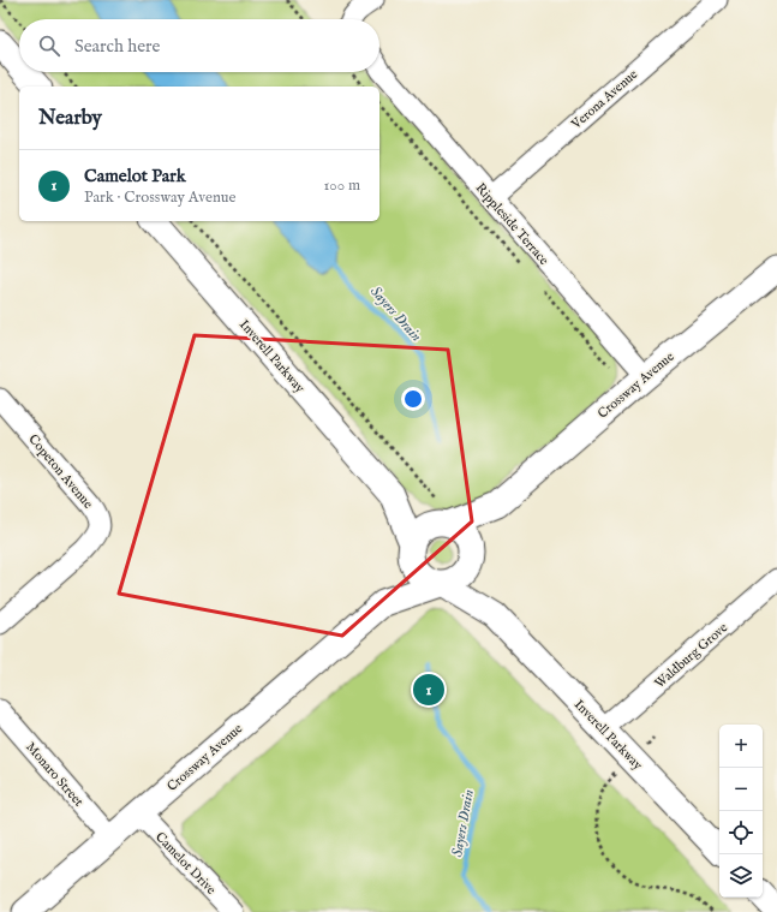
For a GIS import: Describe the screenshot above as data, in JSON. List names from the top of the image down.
{
  "streets": {
    "street": [
      "Verona Avenue",
      "Rippleside Terrace",
      "Inverell Parkway",
      "Crossway Avenue",
      "Copeton Avenue",
      "Waldburg Grove",
      "Monaro Street",
      "Camelot Drive"
    ]
  },
  "crossings": [
    ["Verona Avenue", "Rippleside Terrace"],
    ["Rippleside Terrace", "Crossway Avenue"],
    ["Inverell Parkway", "Crossway Avenue"],
    ["Inverell Parkway", "Waldburg Grove"],
    ["Crossway Avenue", "Monaro Street"],
    ["Crossway Avenue", "Camelot Drive"]
  ],
  "water": ["Sayers Drain"],
  "page": {
    "search": "Search here",
    "heading": "Nearby",
    "list": [
      {
        "mark": "1",
        "name": "Camelot Park",
        "note": "Park · Crossway Avenue",
        "value": "100 m"
      }
    ],
    "pins": "1",
    "map_buttons": ["+", "−"]
  }
}
